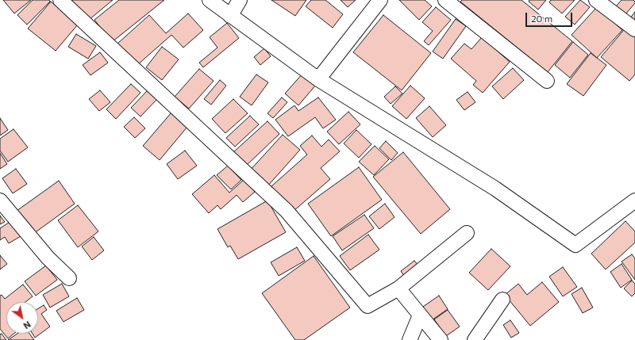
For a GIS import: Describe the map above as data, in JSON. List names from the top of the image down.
{
  "scale_bar": "20 m",
  "north": "bottom right"
}
